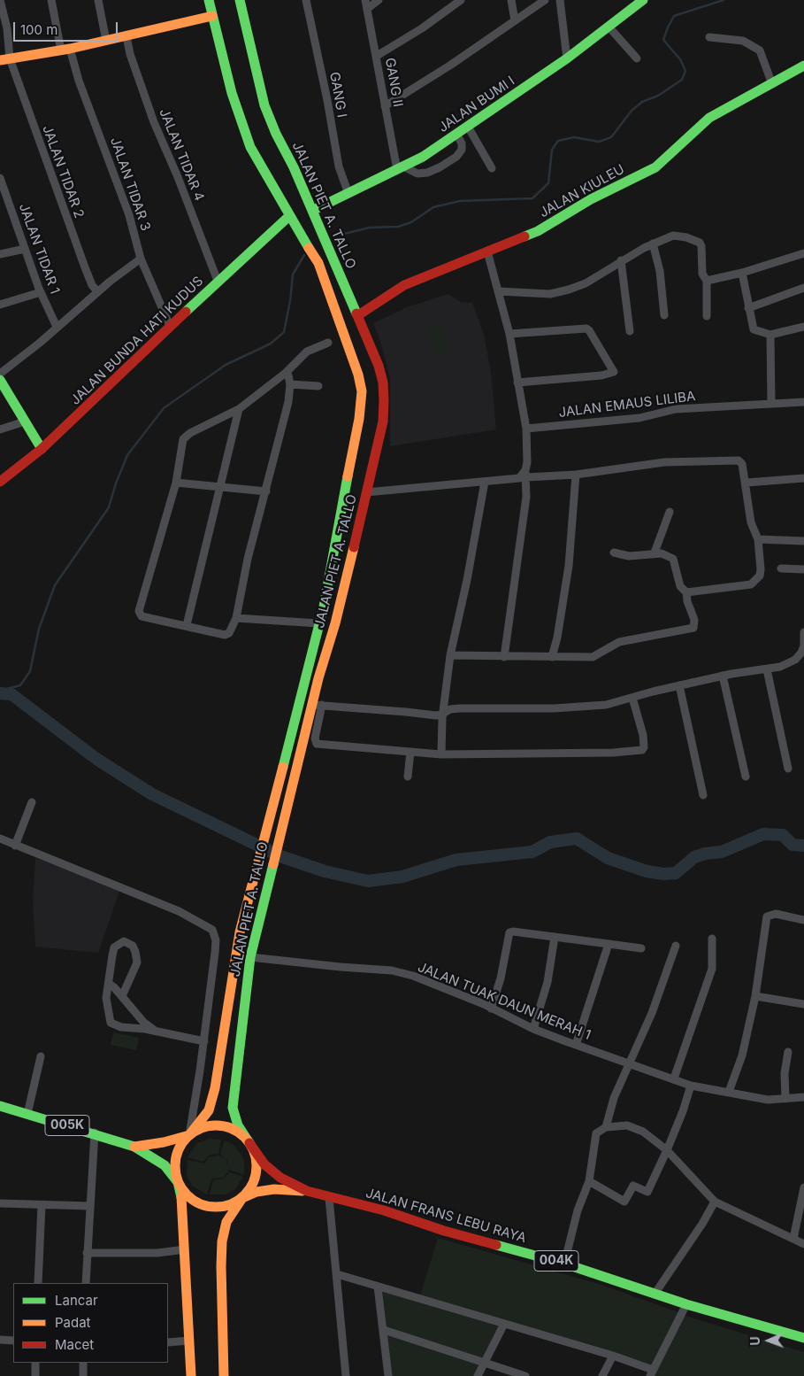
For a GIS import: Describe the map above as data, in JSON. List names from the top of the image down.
{
  "streets": {
    "main road": [
      "JALAN BUMI I",
      "JALAN KIULEU",
      "JALAN PIET A. TALLO",
      "JALAN BUNDA HATI KUDUS",
      "005K",
      "JALAN FRANS LEBU RAYA",
      "004K"
    ],
    "street": [
      "GANG II",
      "GANG I",
      "JALAN TIDAR 4",
      "JALAN TIDAR 2",
      "JALAN TIDAR 3",
      "JALAN TIDAR 1",
      "JALAN EMAUS LILIBA",
      "JALAN TUAK DAUN MERAH 1"
    ]
  },
  "crossings": [
    ["GANG II", "JALAN BUMI I"],
    ["GANG I", "JALAN BUMI I"],
    ["JALAN BUMI I", "JALAN PIET A. TALLO"],
    ["JALAN TIDAR 4", "JALAN BUNDA HATI KUDUS"],
    ["JALAN TIDAR 3", "JALAN BUNDA HATI KUDUS"],
    ["JALAN KIULEU", "JALAN PIET A. TALLO"],
    ["JALAN PIET A. TALLO", "JALAN BUNDA HATI KUDUS"],
    ["JALAN PIET A. TALLO", "JALAN TUAK DAUN MERAH 1"],
    ["JALAN PIET A. TALLO", "005K"],
    ["JALAN PIET A. TALLO", "JALAN FRANS LEBU RAYA"],
    ["005K", "JALAN FRANS LEBU RAYA"]
  ],
  "legend": ["Lancar", "Padat", "Macet"],
  "scale_bar": "100 m",
  "north": "left"
}
